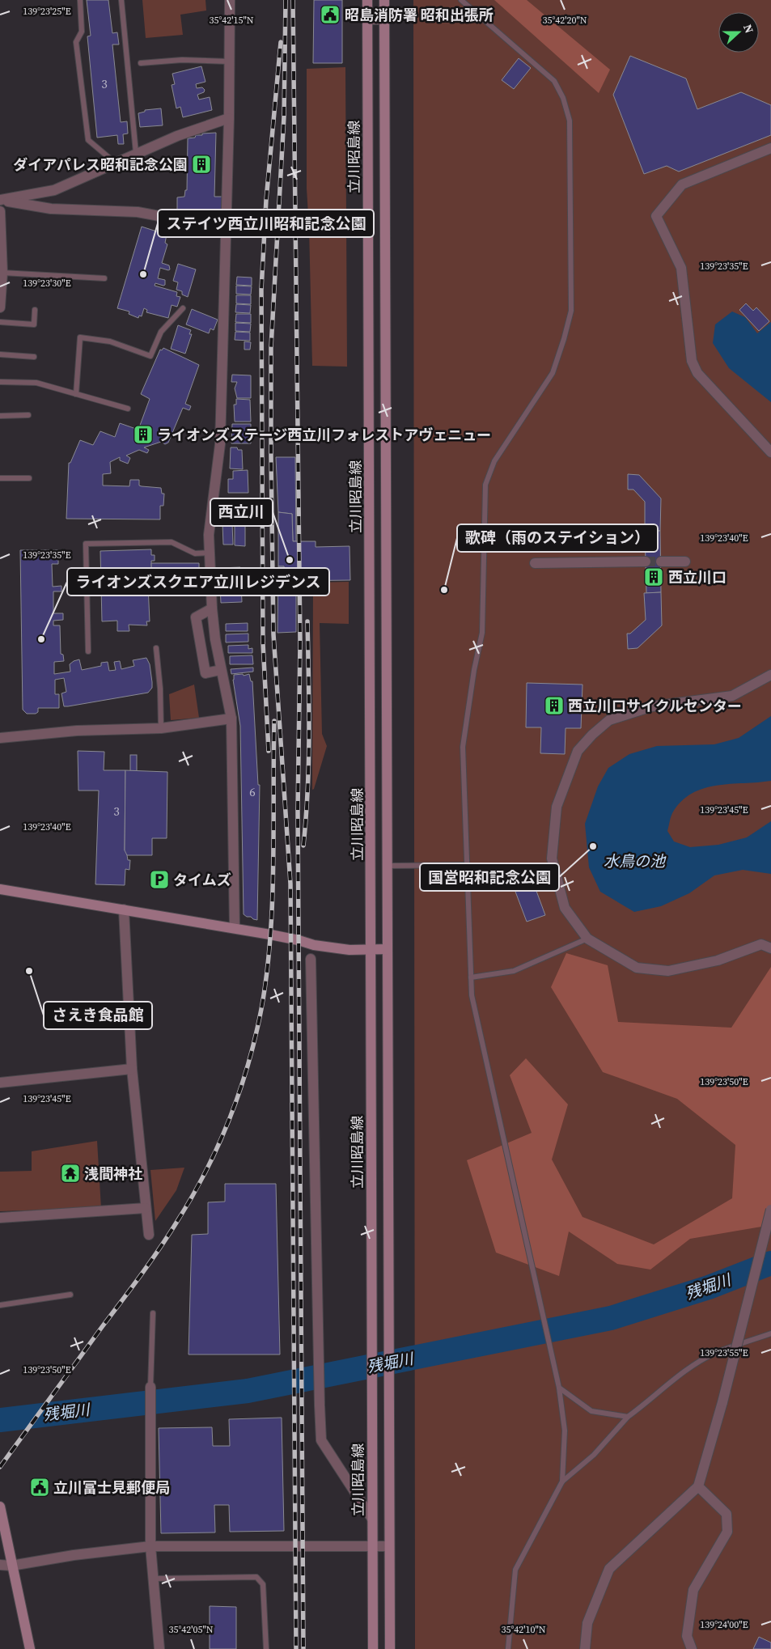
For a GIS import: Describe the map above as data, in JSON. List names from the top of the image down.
{
  "streets": {
    "main road": ["立川昭島線"]
  },
  "water": ["水鳥の池", "残堀川"],
  "places": {
    "public building": ["昭島消防署 昭和出張所", "立川富士見郵便局"],
    "building": [
      "ダイアパレス昭和記念公園",
      "ライオンズステージ西立川フォレストアヴェニュー",
      "西立川口",
      "西立川口サイクルセンター"
    ],
    "other": [
      "ステイツ西立川昭和記念公園",
      "西立川",
      "歌碑（雨のステイション）",
      "ライオンズスクエア立川レジデンス",
      "国営昭和記念公園",
      "さえき食品館"
    ],
    "parking": ["タイムズ"],
    "temple": ["浅間神社"]
  },
  "house_numbers": ["3", "6", "3"],
  "north": "right",
  "coordinates": [
    "139°23'25\"E",
    "35°42'15\"N",
    "35°42'20\"N",
    "139°23'35\"E",
    "139°23'30\"E",
    "139°23'40\"E",
    "139°23'45\"E",
    "139°23'50\"E",
    "139°23'55\"E",
    "139°24'00\"E",
    "35°42'05\"N",
    "35°42'10\"N"
  ]
}
